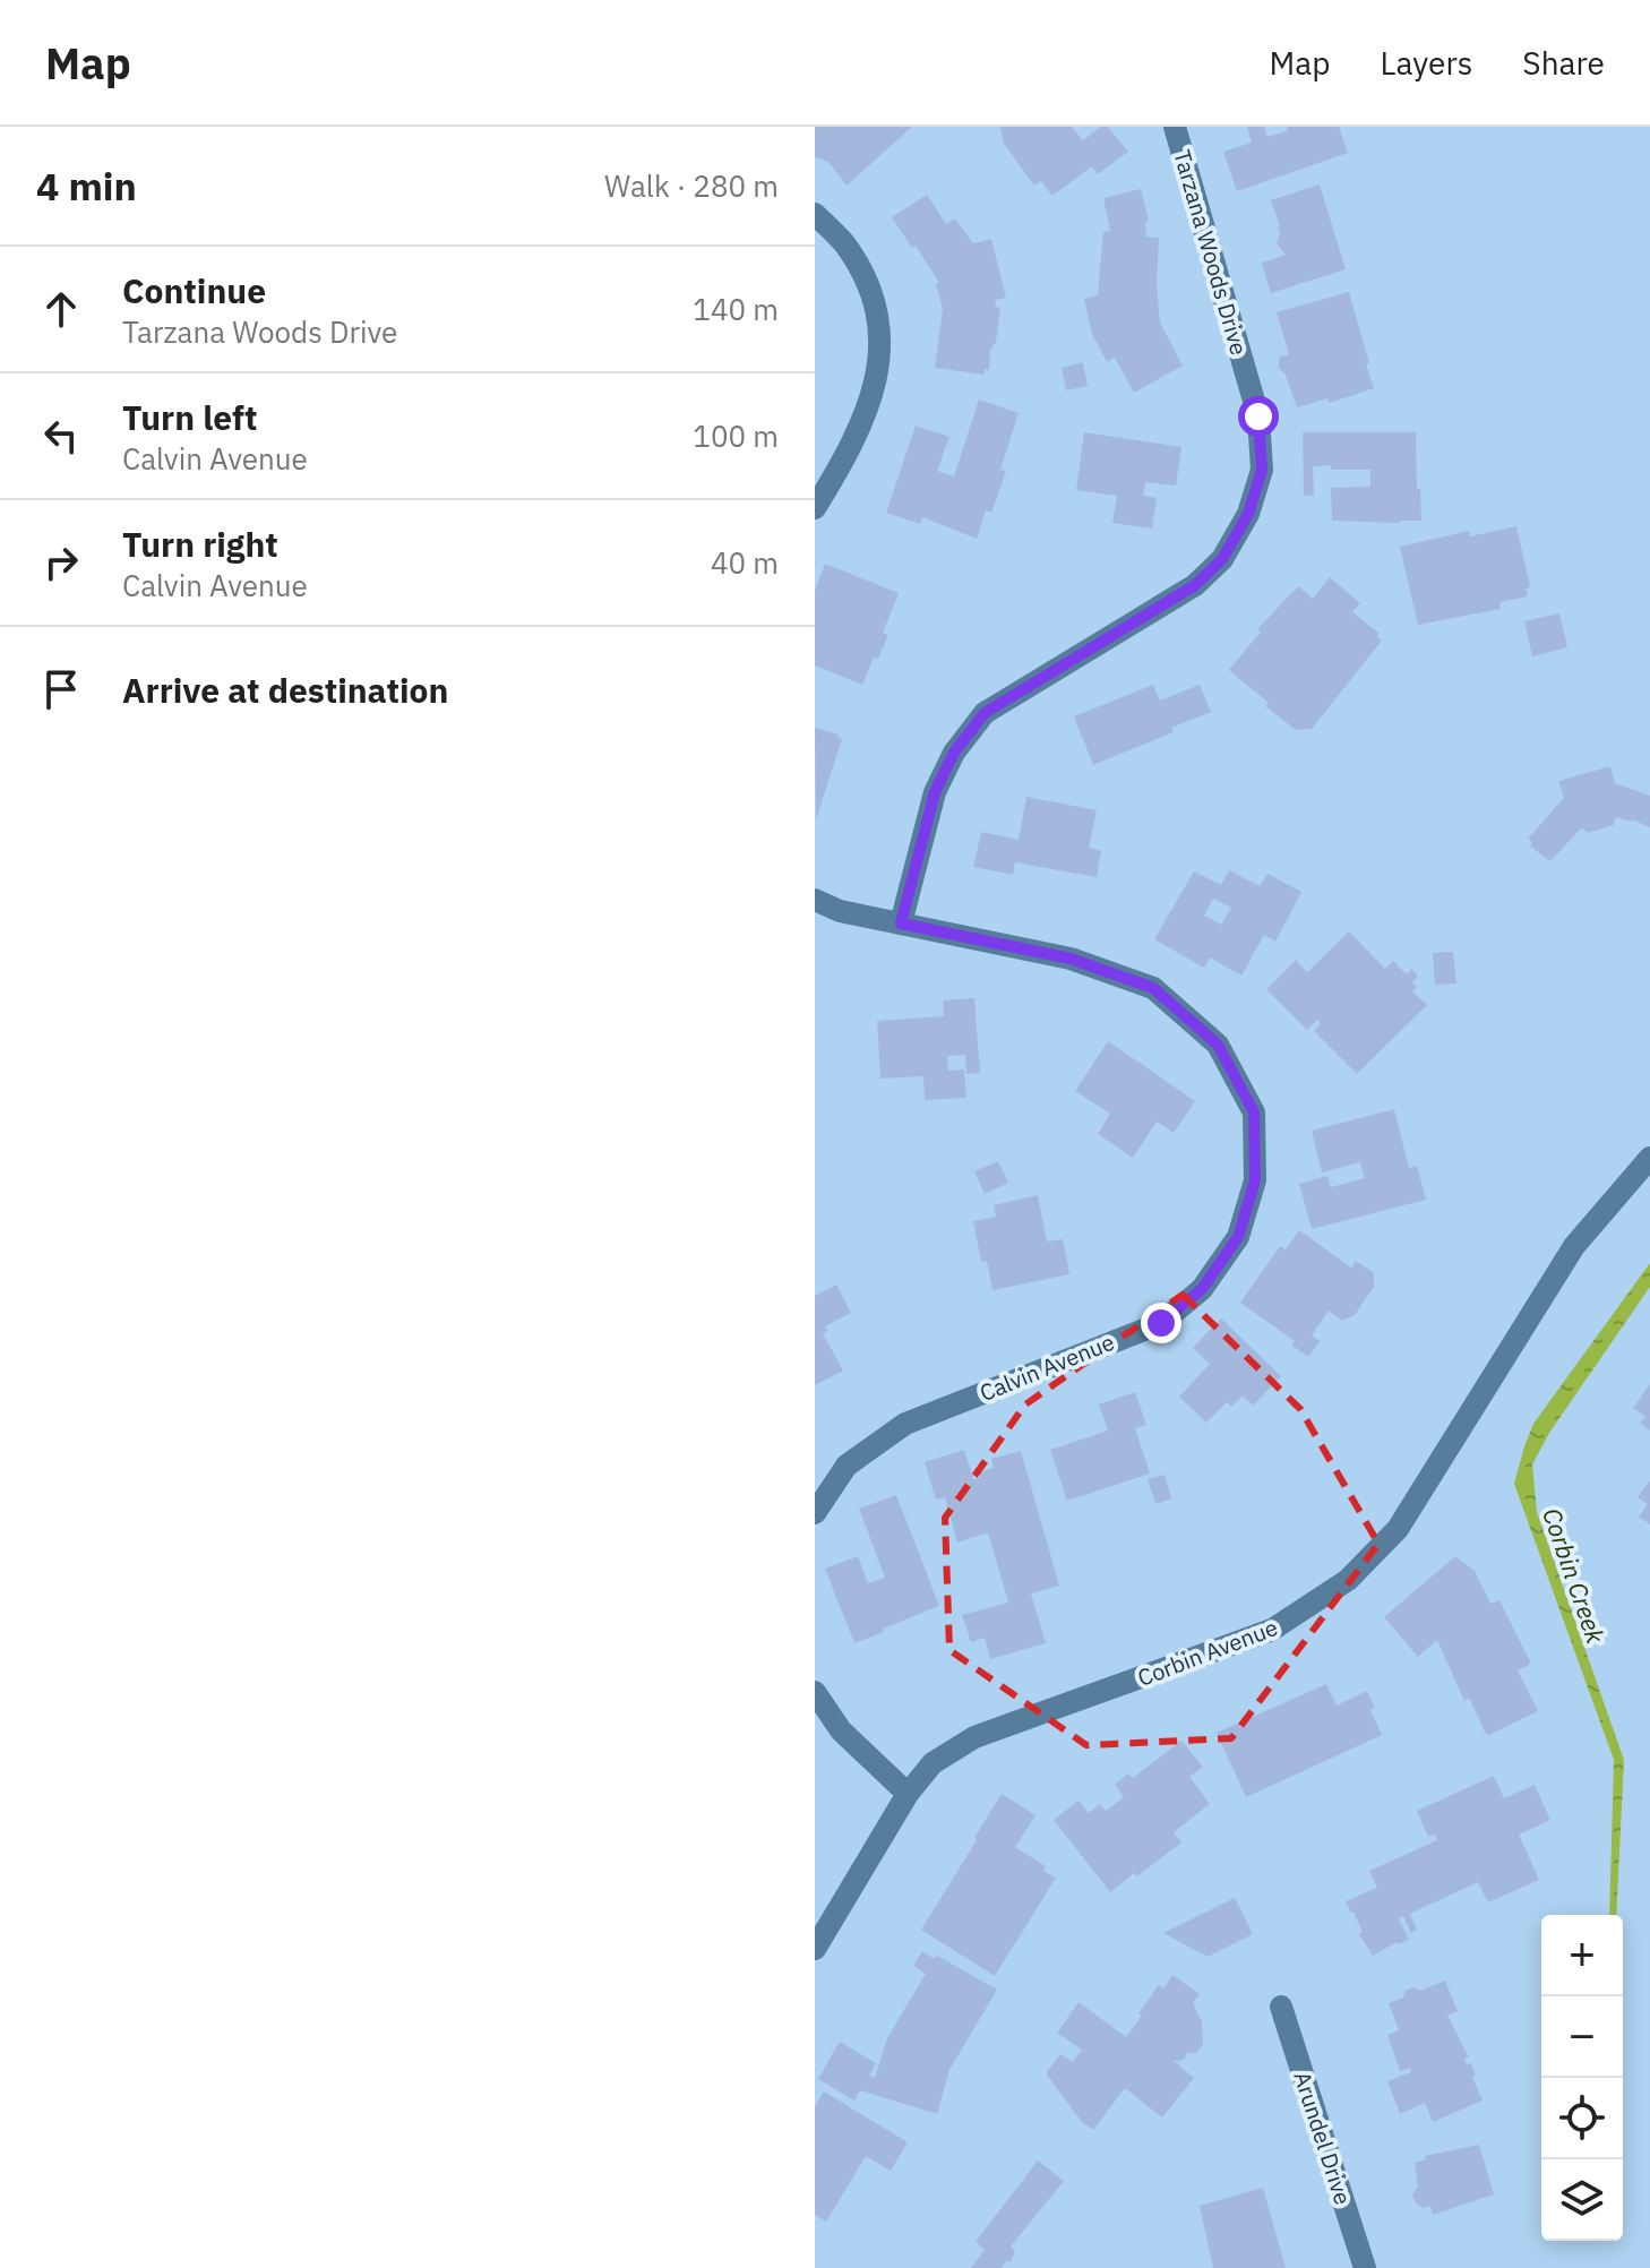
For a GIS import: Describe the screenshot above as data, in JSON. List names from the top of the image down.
{
  "streets": {
    "street": [
      "Tarzana Woods Drive",
      "Calvin Avenue",
      "Corbin Avenue",
      "Arundel Drive"
    ]
  },
  "crossings": [
    ["Tarzana Woods Drive", "Calvin Avenue"]
  ],
  "water": ["Corbin Creek"],
  "page": {
    "header": "Map",
    "nav": ["Map", "Layers", "Share"],
    "heading": ["4 min", "Walk · 280 m"],
    "list": [
      ["Continue", "Tarzana Woods Drive", "140 m"],
      ["Turn left", "Calvin Avenue", "100 m"],
      ["Turn right", "Calvin Avenue", "40 m"],
      "Arrive at destination"
    ],
    "map_buttons": ["+", "−"]
  }
}
